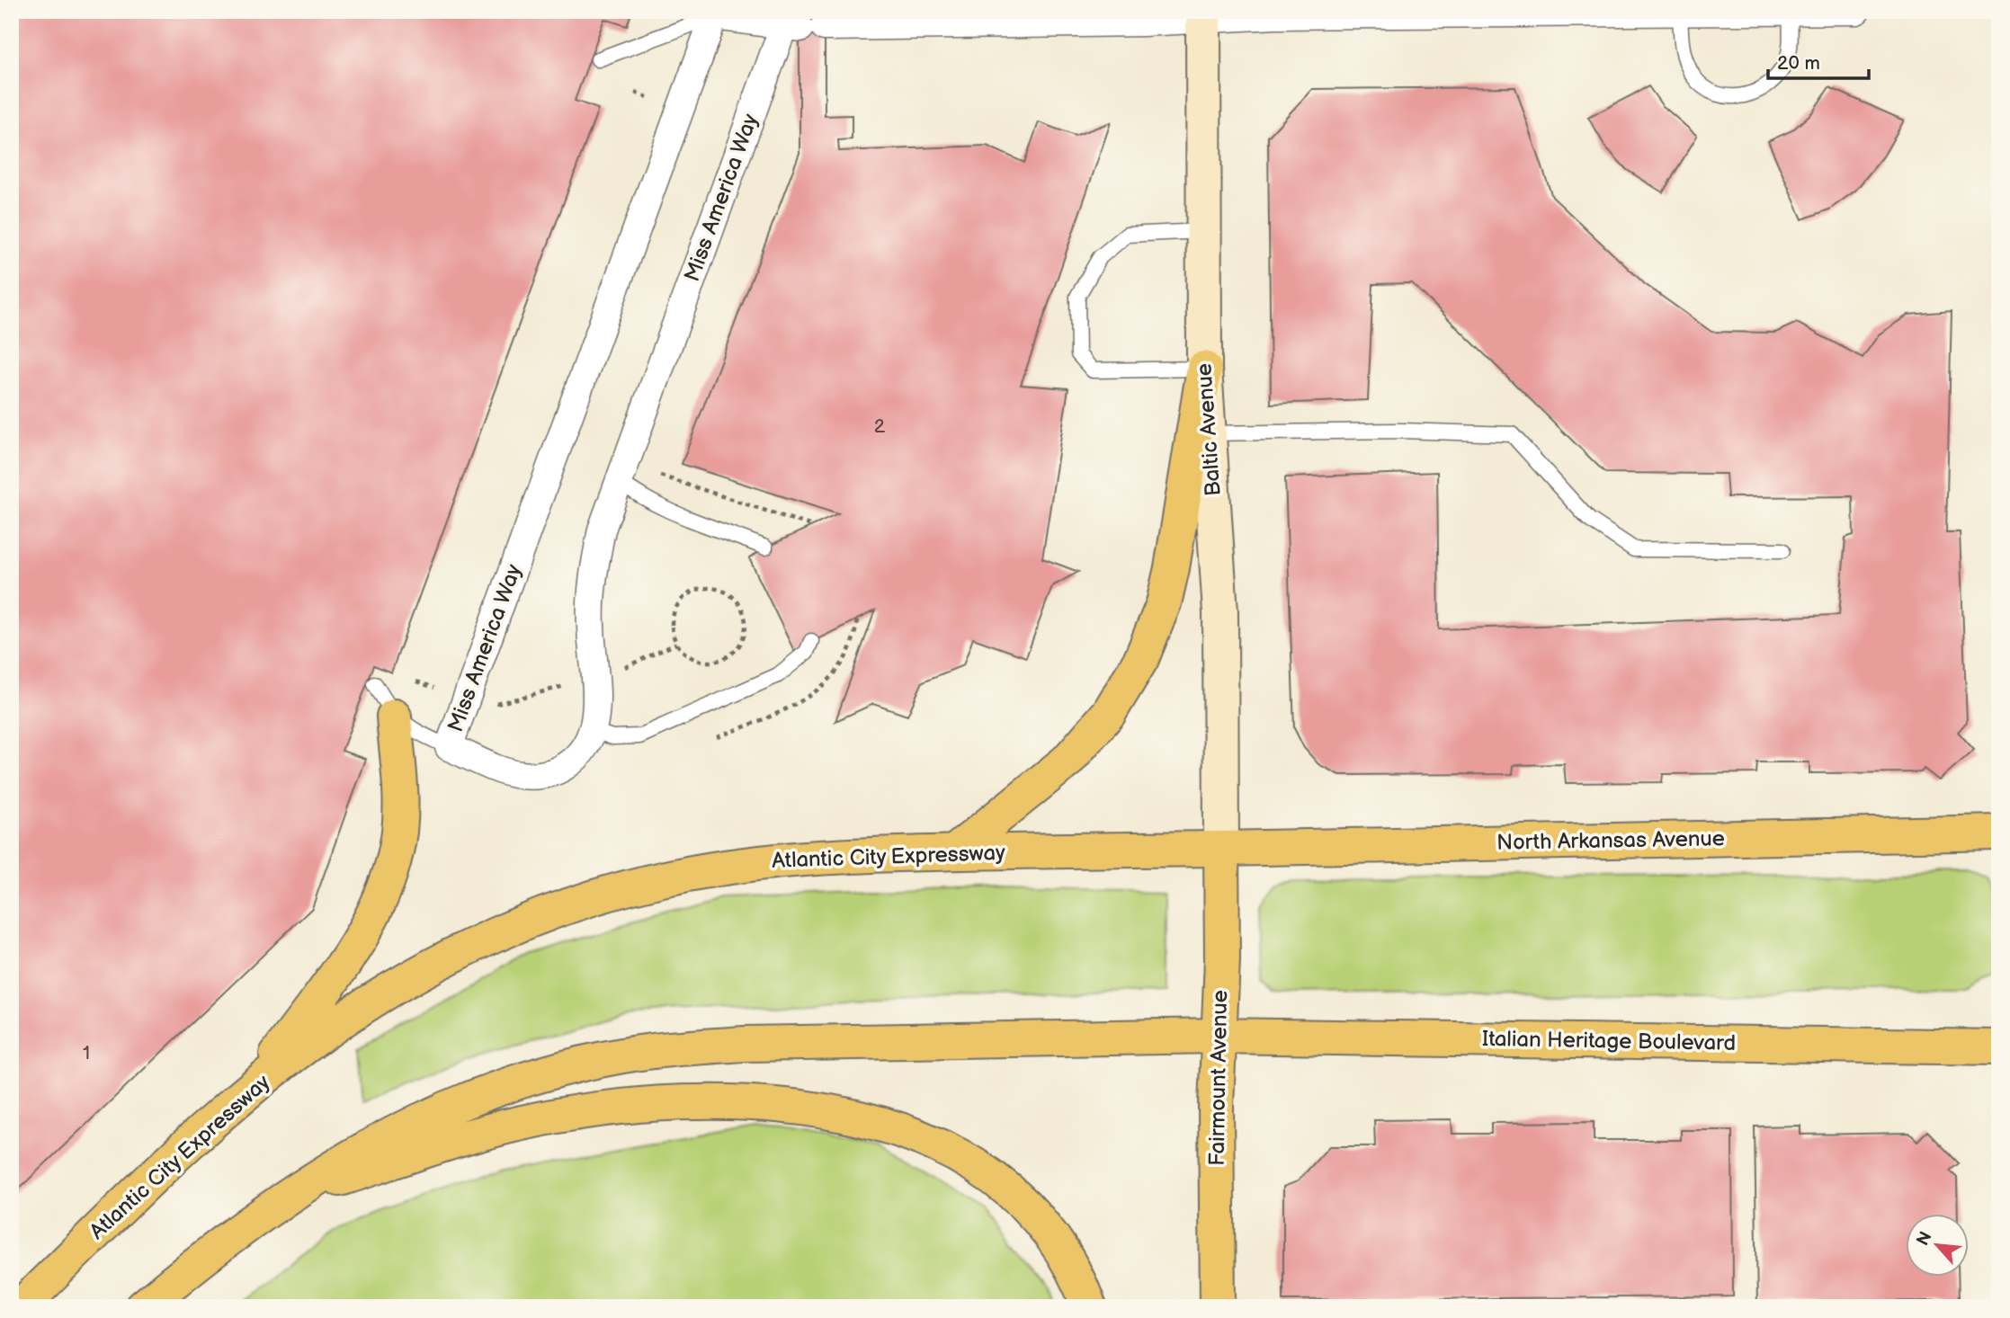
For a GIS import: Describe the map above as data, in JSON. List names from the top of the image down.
{
  "streets": {
    "main road": [
      "North Arkansas Avenue",
      "Atlantic City Expressway",
      "Italian Heritage Boulevard",
      "Fairmount Avenue"
    ],
    "street": ["Miss America Way", "Baltic Avenue"]
  },
  "crossings": [
    ["Baltic Avenue", "North Arkansas Avenue"],
    ["Baltic Avenue", "Atlantic City Expressway"],
    ["Baltic Avenue", "Fairmount Avenue"],
    ["North Arkansas Avenue", "Atlantic City Expressway"],
    ["North Arkansas Avenue", "Fairmount Avenue"],
    ["Atlantic City Expressway", "Fairmount Avenue"],
    ["Italian Heritage Boulevard", "Fairmount Avenue"]
  ],
  "house_numbers": ["2", "1"],
  "scale_bar": "20 m",
  "north": "top left"
}
